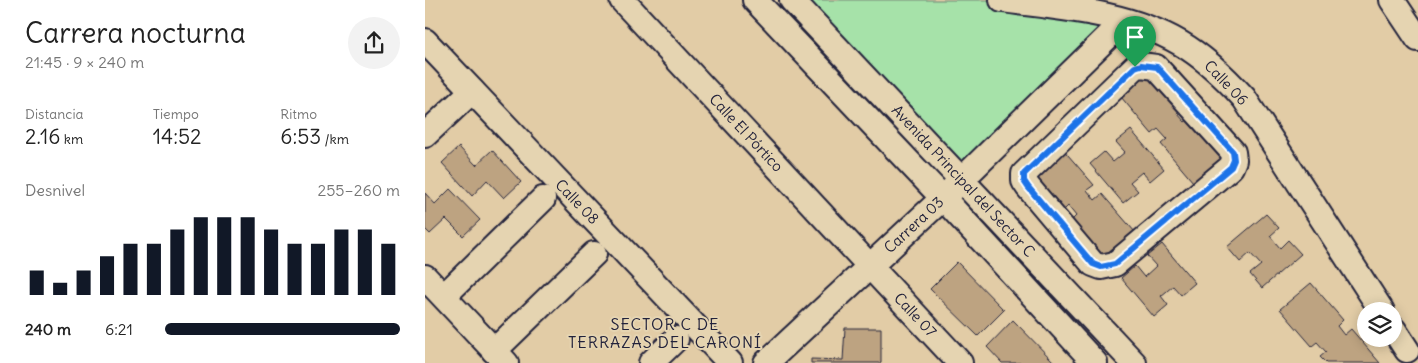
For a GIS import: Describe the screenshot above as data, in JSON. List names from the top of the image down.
{
  "streets": {
    "street": [
      "Calle 06",
      "Calle El Pórtico",
      "Avenida Principal del Sector C",
      "Calle 08",
      "Carrera 03",
      "Calle 07"
    ]
  },
  "crossings": [
    ["Calle 06", "Carrera 03"],
    ["Calle El Pórtico", "Carrera 03"],
    ["Calle El Pórtico", "Calle 07"],
    ["Avenida Principal del Sector C", "Carrera 03"],
    ["Carrera 03", "Calle 07"]
  ],
  "districts": ["SECTOR C DE TERRAZAS DEL CARONÍ"],
  "page": {
    "heading": ["Carrera nocturna", "21:45 · 9 × 240 m"],
    "stats": [
      ["Distancia", "2.16 km"],
      ["Tiempo", "14:52"],
      ["Ritmo", "6:53 /km"]
    ],
    "chart": ["Desnivel", "255–260 m"],
    "list": [
      {
        "name": "240 m",
        "note": "6:21"
      }
    ]
  }
}
